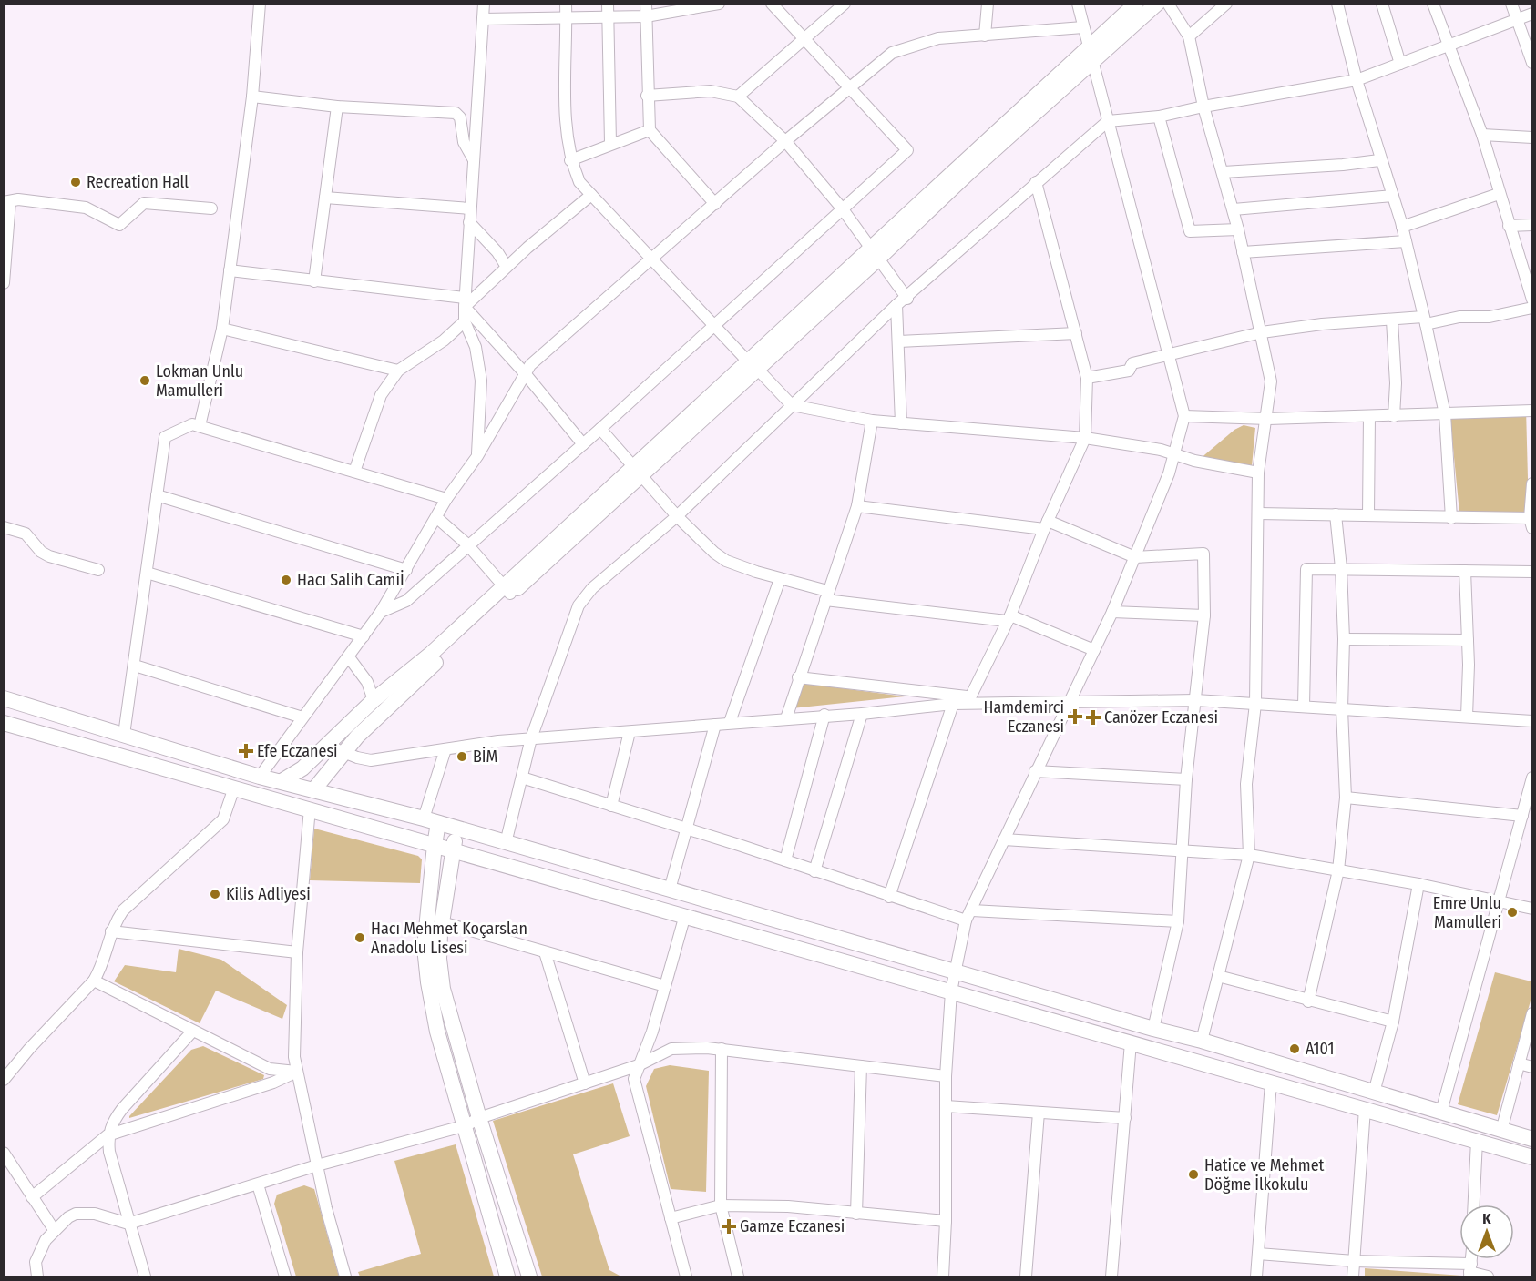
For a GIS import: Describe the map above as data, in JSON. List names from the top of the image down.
{
  "places": {
    "other": [
      "Recreation Hall",
      "Lokman Unlu Mamulleri",
      "Hacı Salih Camiİ",
      "BİM",
      "Kilis Adliyesi",
      "Emre Unlu Mamulleri",
      "Hacı Mehmet Koçarslan Anadolu Lisesi",
      "A101",
      "Hatice ve Mehmet Döğme İlkokulu"
    ],
    "health": [
      "Hamdemirci Eczanesi",
      "Canözer Eczanesi",
      "Efe Eczanesi",
      "Gamze Eczanesi"
    ]
  },
  "north": "top"
}
